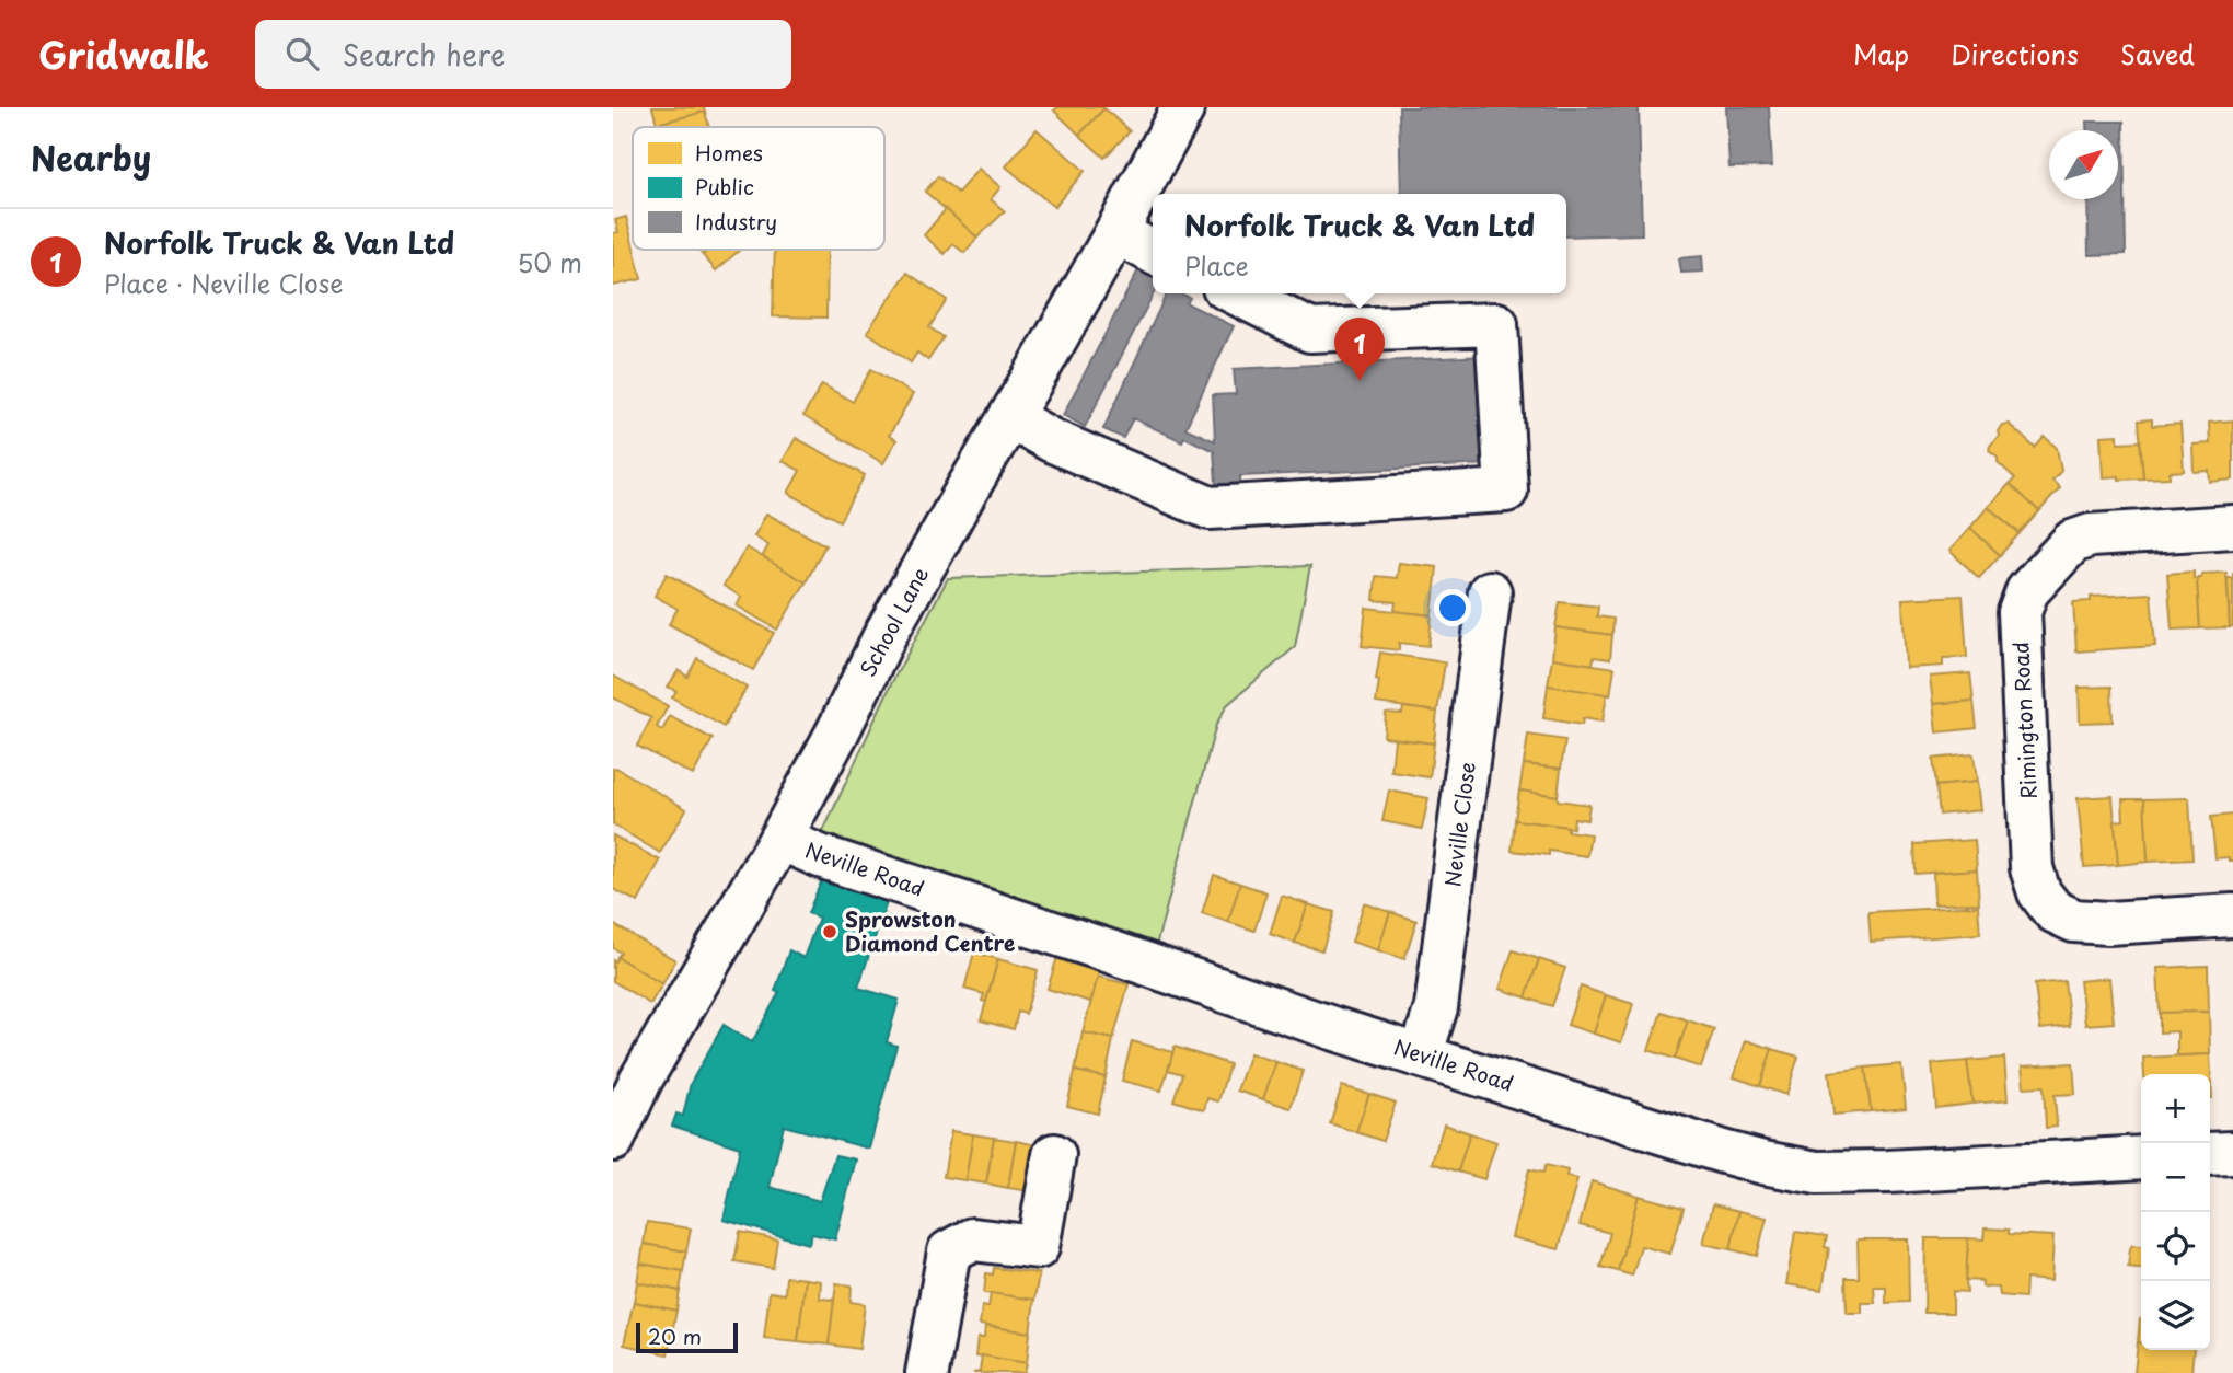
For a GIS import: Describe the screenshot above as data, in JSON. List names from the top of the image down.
{
  "streets": {
    "street": [
      "School Lane",
      "Rimington Road",
      "Neville Close",
      "Neville Road"
    ]
  },
  "crossings": [
    ["School Lane", "Neville Road"],
    ["Neville Close", "Neville Road"]
  ],
  "places": ["Sprowston Diamond Centre"],
  "legend": ["Homes", "Public", "Industry"],
  "scale_bar": "20 m",
  "north": "top right",
  "page": {
    "header": "Gridwalk",
    "search": "Search here",
    "nav": ["Map", "Directions", "Saved"],
    "heading": "Nearby",
    "popup": ["Norfolk Truck & Van Ltd", "Place"],
    "list": [
      {
        "mark": "1",
        "name": "Norfolk Truck & Van Ltd",
        "note": "Place · Neville Close",
        "value": "50 m"
      }
    ],
    "pins": "1",
    "map_buttons": ["+", "−"],
    "scale": "20 m"
  }
}
